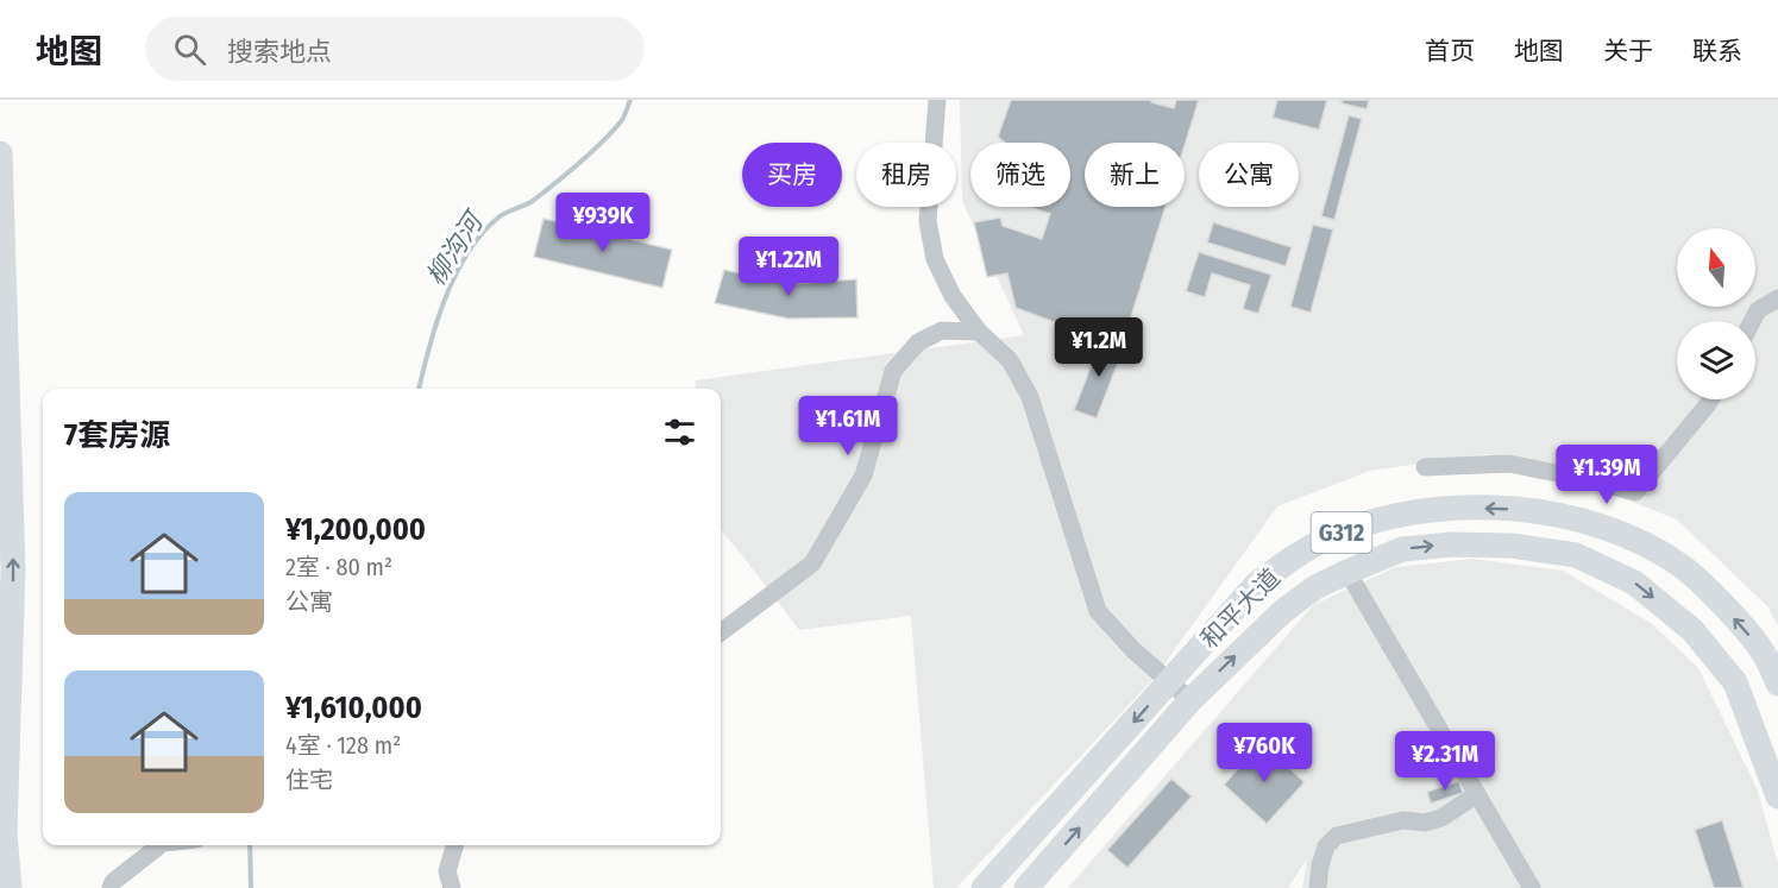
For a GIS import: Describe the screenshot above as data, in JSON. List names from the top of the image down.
{
  "streets": {
    "highway": ["G312", "和平大道"]
  },
  "water": ["柳沟河"],
  "north": "top",
  "page": {
    "header": "地图",
    "search": "搜索地点",
    "nav": [
      "首页",
      "地图",
      "关于",
      "联系"
    ],
    "chip": [
      "买房",
      "租房",
      "筛选",
      "新上",
      "公寓"
    ],
    "price": [
      "¥939K",
      "¥1.22M",
      "¥1.2M",
      "¥1.61M",
      "¥1.39M",
      "¥760K",
      "¥2.31M"
    ],
    "heading": "7套房源",
    "list": [
      {
        "name": "¥1,200,000",
        "note": "2室 · 80 m² · 公寓"
      },
      {
        "name": "¥1,610,000",
        "note": "4室 · 128 m² · 住宅"
      }
    ]
  }
}
